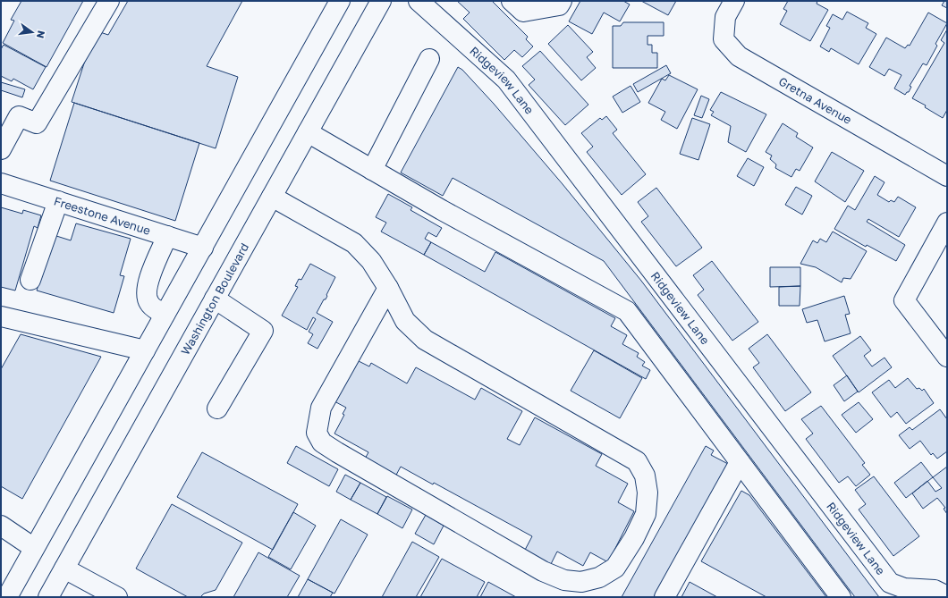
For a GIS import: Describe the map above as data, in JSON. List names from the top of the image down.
{
  "streets": {
    "street": [
      "Ridgeview Lane",
      "Gretna Avenue",
      "Freestone Avenue",
      "Washington Boulevard"
    ]
  },
  "north": "right"
}
